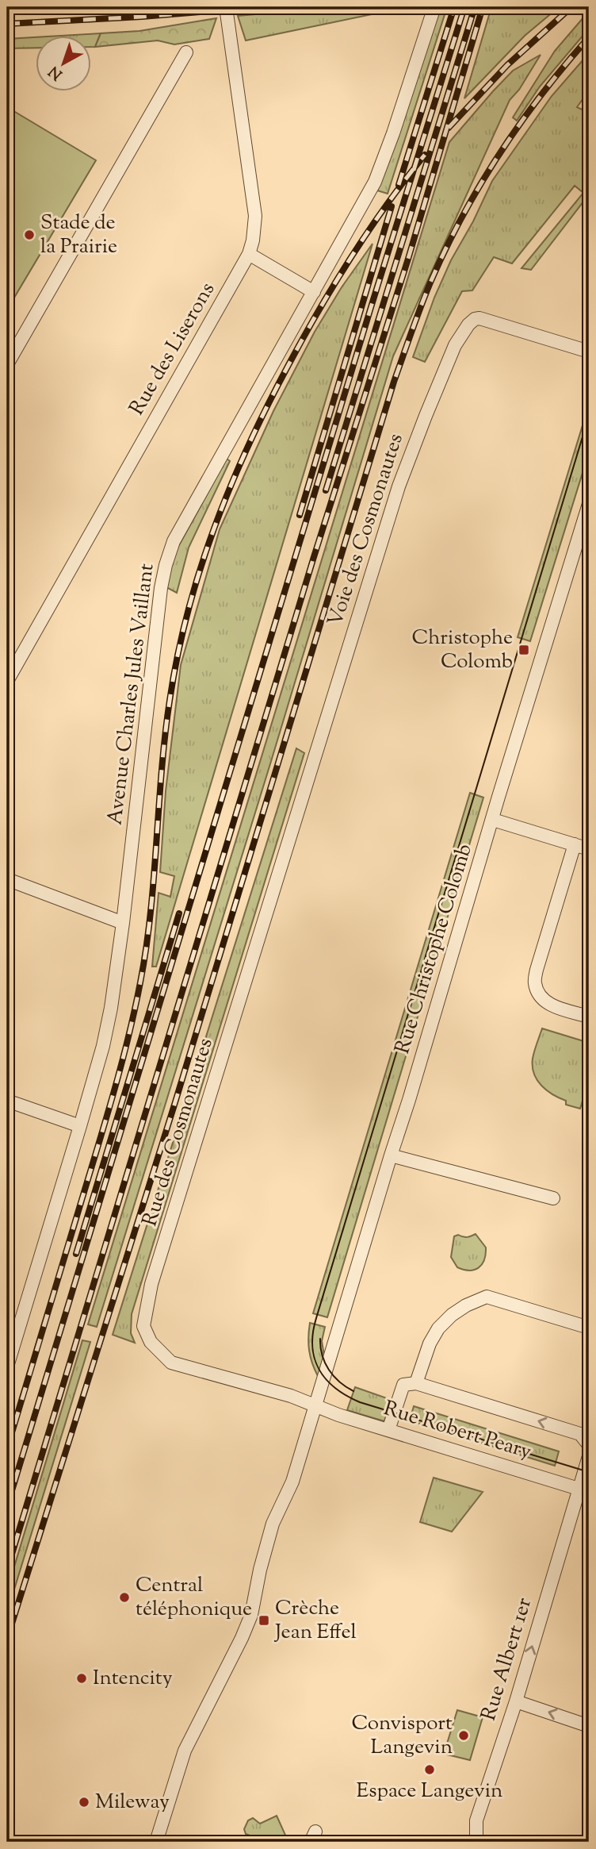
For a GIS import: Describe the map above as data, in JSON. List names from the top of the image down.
{
  "streets": {
    "street": [
      "Rue des Liserons",
      "Voie des Cosmonautes",
      "Avenue Charles Jules Vaillant",
      "Rue Christophe Colomb",
      "Rue des Cosmonautes",
      "Rue Robert Peary",
      "Rue Albert 1er"
    ]
  },
  "crossings": [
    ["Voie des Cosmonautes", "Rue des Cosmonautes"],
    ["Rue Christophe Colomb", "Rue des Cosmonautes"],
    ["Rue Christophe Colomb", "Rue Robert Peary"],
    ["Rue des Cosmonautes", "Rue Robert Peary"],
    ["Rue Robert Peary", "Rue Albert 1er"]
  ],
  "one_way": ["Rue Albert 1er"],
  "places": {
    "other": [
      "Stade de la Prairie",
      "Central téléphonique",
      "Intencity",
      "Convisport Langevin",
      "Espace Langevin",
      "Mileway"
    ],
    "transit": ["Christophe Colomb", "Crèche Jean Effel"]
  },
  "north": "bottom left"
}
